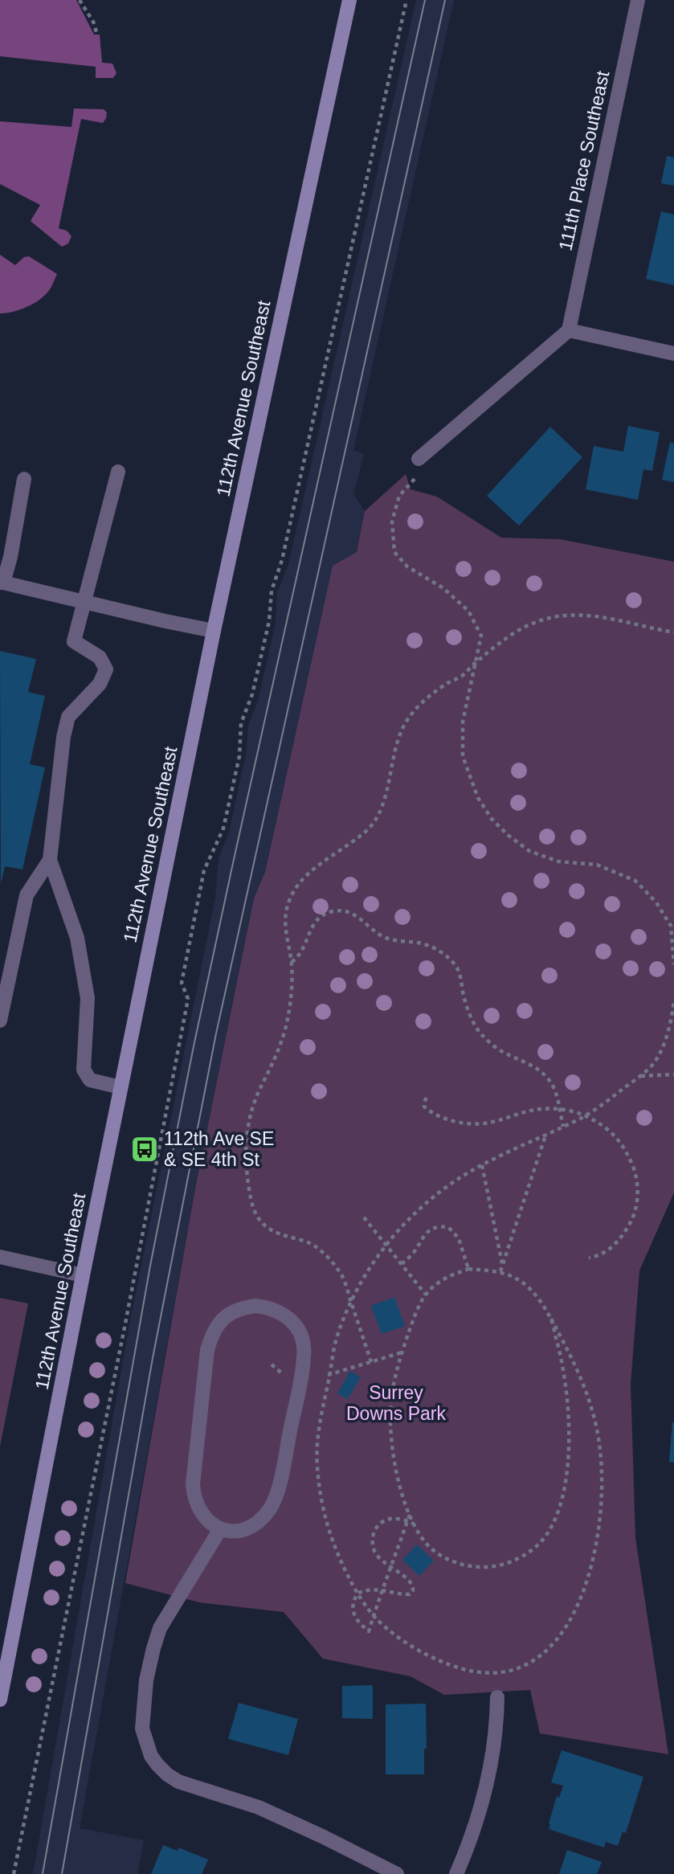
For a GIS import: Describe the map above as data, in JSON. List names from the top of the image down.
{
  "streets": {
    "main road": ["112th Avenue Southeast"],
    "street": ["111th Place Southeast"]
  },
  "parks": ["Surrey Downs Park"],
  "places": {
    "bus stop": ["112th Ave SE & SE 4th St"]
  }
}
